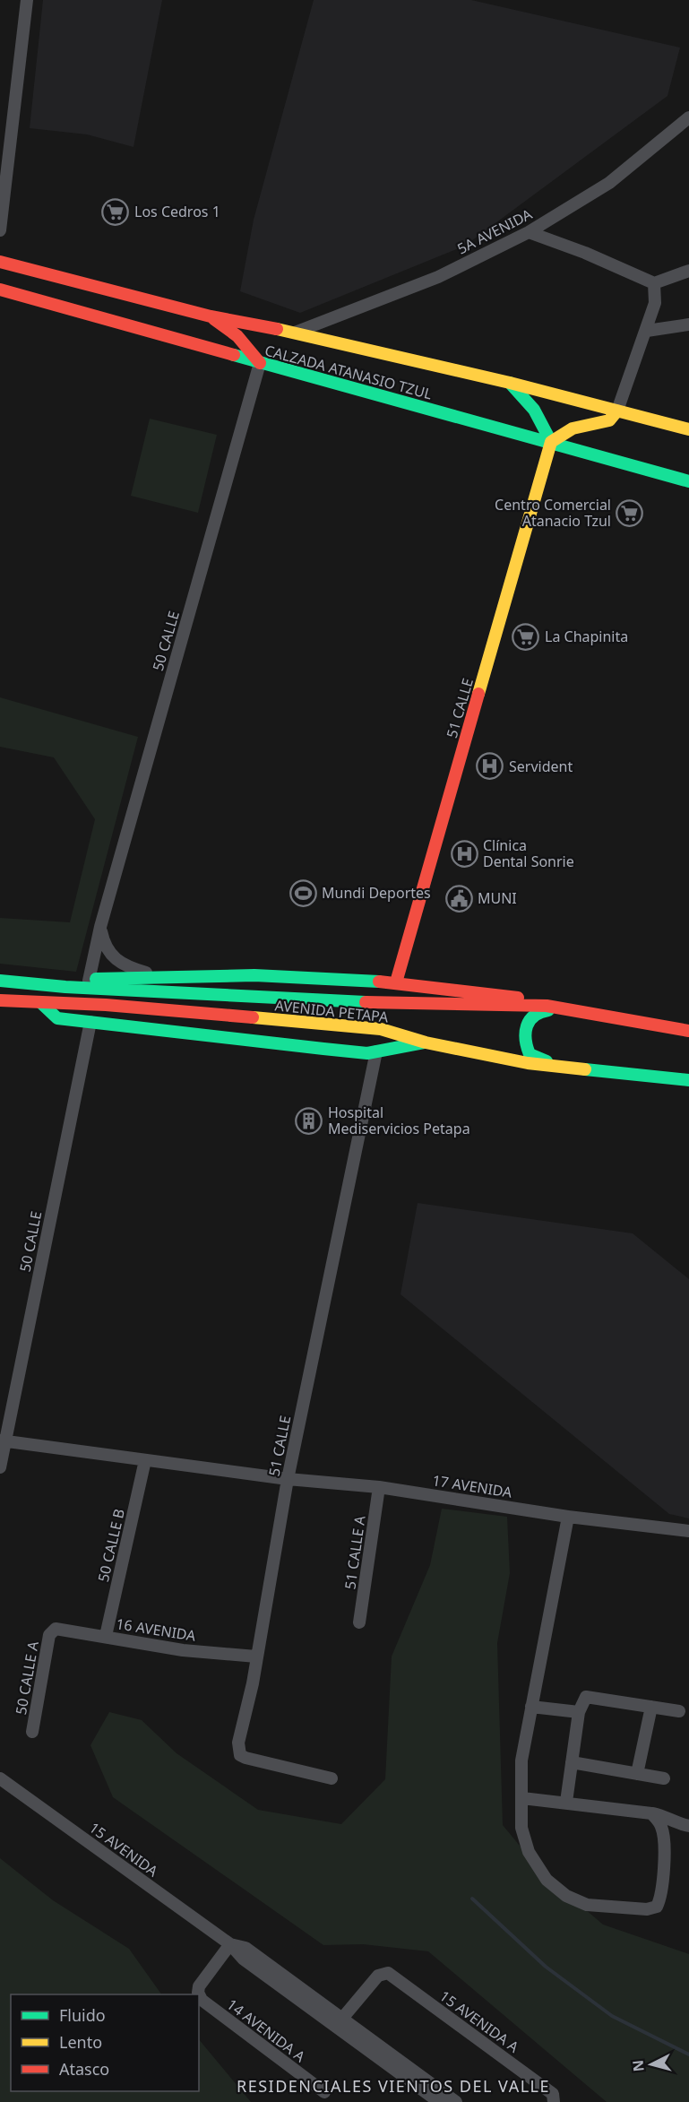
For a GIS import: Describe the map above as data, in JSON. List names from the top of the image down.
{
  "streets": {
    "main road": ["CALZADA ATANASIO TZUL", "51 CALLE", "AVENIDA PETAPA"],
    "street": [
      "5A AVENIDA",
      "50 CALLE",
      "17 AVENIDA",
      "50 CALLE B",
      "51 CALLE A",
      "16 AVENIDA",
      "50 CALLE A",
      "15 AVENIDA",
      "15 AVENIDA A",
      "14 AVENIDA A"
    ]
  },
  "crossings": [
    ["5A AVENIDA", "CALZADA ATANASIO TZUL"],
    ["CALZADA ATANASIO TZUL", "50 CALLE"],
    ["CALZADA ATANASIO TZUL", "51 CALLE"],
    ["50 CALLE", "17 AVENIDA"],
    ["51 CALLE", "17 AVENIDA"],
    ["51 CALLE", "16 AVENIDA"],
    ["17 AVENIDA", "50 CALLE B"],
    ["17 AVENIDA", "51 CALLE A"],
    ["50 CALLE B", "16 AVENIDA"],
    ["16 AVENIDA", "50 CALLE A"],
    ["15 AVENIDA", "15 AVENIDA A"],
    ["15 AVENIDA", "14 AVENIDA A"]
  ],
  "districts": ["RESIDENCIALES VIENTOS DEL VALLE"],
  "places": {
    "supermarket": ["Los Cedros 1", "Centro Comercial Atanacio Tzul", "La Chapinita"],
    "hospital": ["Servident", "Clínica Dental Sonrie"],
    "sports": ["Mundi Deportes"],
    "public building": ["MUNI"],
    "building": ["Hospital Mediservicios Petapa"]
  },
  "legend": ["Fluido", "Lento", "Atasco"],
  "north": "left"
}
